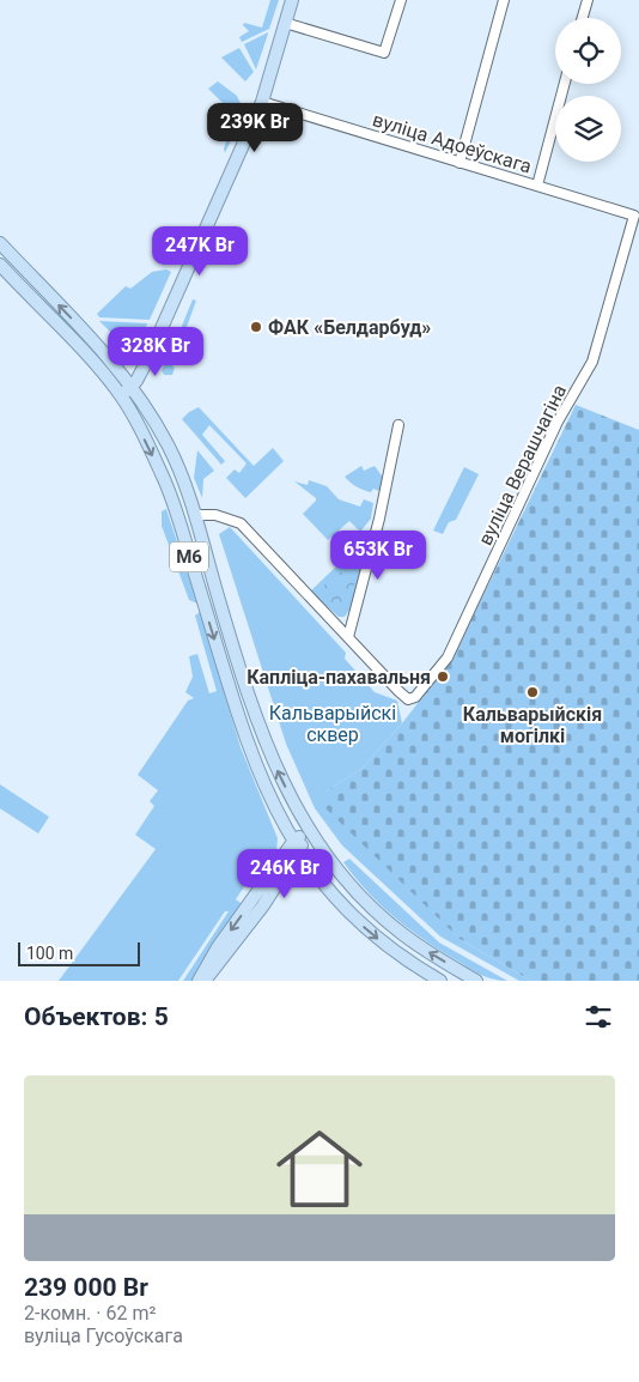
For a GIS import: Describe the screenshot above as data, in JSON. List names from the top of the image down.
{
  "streets": {
    "main road": ["М6"],
    "street": ["вуліца Адоеўскага", "вуліца Верашчагіна"]
  },
  "crossings": [
    ["вуліца Адоеўскага", "вуліца Верашчагіна"]
  ],
  "parks": ["Кальварыйскі сквер"],
  "places": ["ФАК «Белдарбуд»", "Капліца-пахавальня", "Кальварыйскія могілкі"],
  "scale_bar": "100 m",
  "page": {
    "price": [
      "239K Br",
      "247K Br",
      "328K Br",
      "653K Br",
      "246K Br"
    ],
    "scale": "100 m",
    "heading": "Объектов: 5",
    "list": [
      {
        "name": "239 000 Br",
        "note": "2-комн. · 62 m² · вуліца Гусоўскага"
      }
    ]
  }
}
